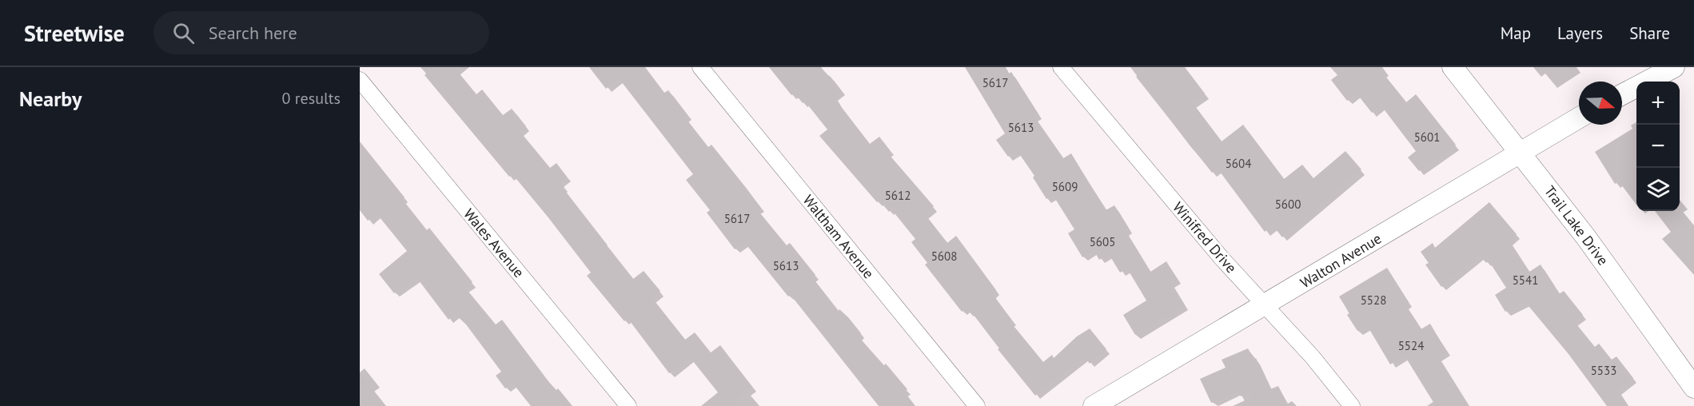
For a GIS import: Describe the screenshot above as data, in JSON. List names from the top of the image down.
{
  "streets": {
    "street": [
      "Trail Lake Drive",
      "Waltham Avenue",
      "Winifred Drive",
      "Wales Avenue",
      "Walton Avenue"
    ]
  },
  "crossings": [
    ["Trail Lake Drive", "Walton Avenue"],
    ["Winifred Drive", "Walton Avenue"]
  ],
  "house_numbers": [
    "5617",
    "5613",
    "5601",
    "5604",
    "5609",
    "5612",
    "5600",
    "5617",
    "5605",
    "5608",
    "5613",
    "5541",
    "5528",
    "5524",
    "5533"
  ],
  "north": "right",
  "page": {
    "header": "Streetwise",
    "search": "Search here",
    "nav": ["Map", "Layers", "Share"],
    "heading": ["Nearby", "0 results"],
    "map_buttons": ["+", "−"]
  }
}
